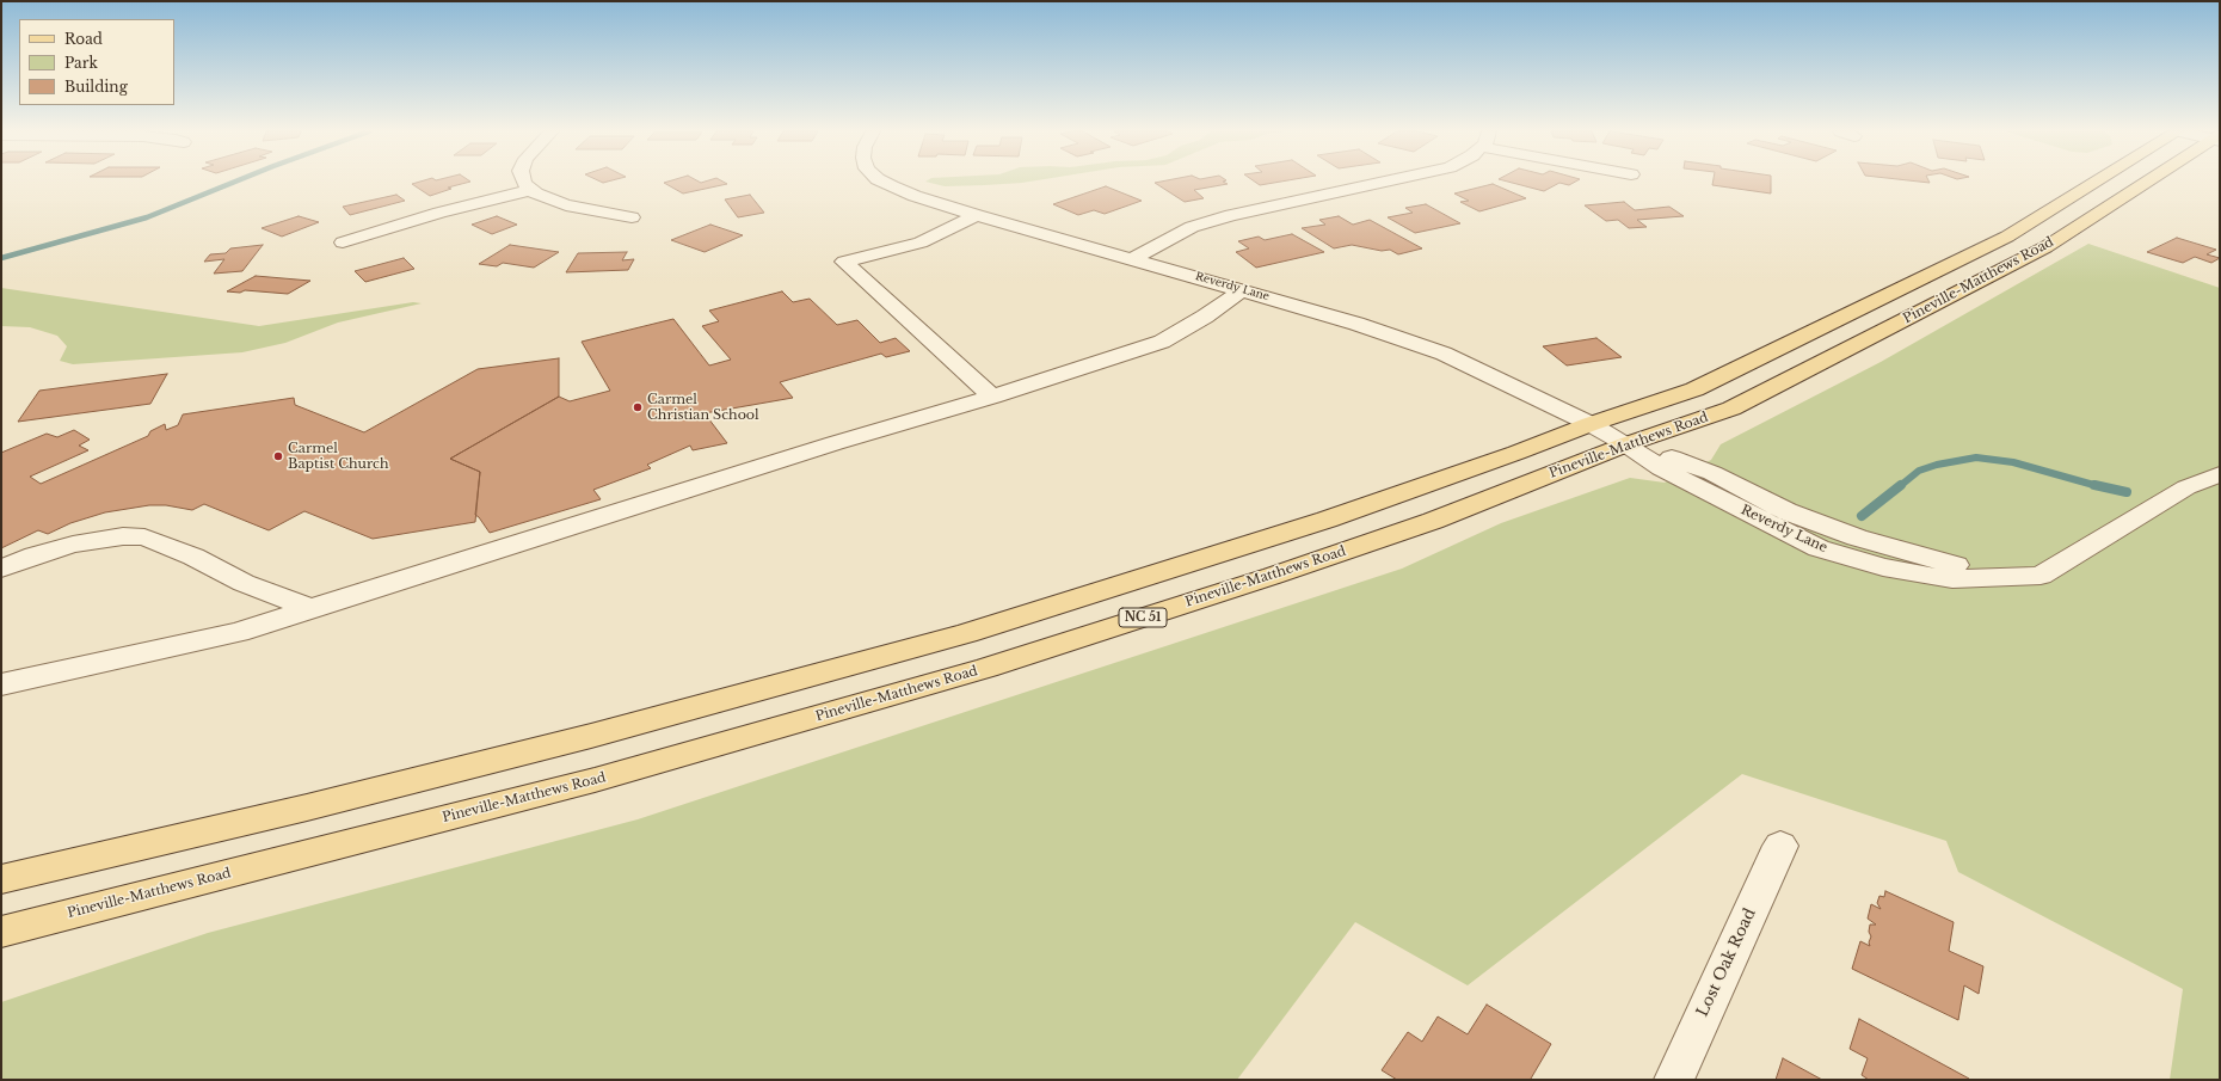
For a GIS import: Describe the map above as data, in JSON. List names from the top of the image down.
{
  "streets": {
    "main road": ["Pineville-Matthews Road", "NC 51"],
    "street": ["Reverdy Lane", "Lost Oak Road"]
  },
  "crossings": [
    ["Pineville-Matthews Road", "Reverdy Lane"]
  ],
  "places": ["Carmel Christian School", "Carmel Baptist Church"],
  "legend": ["Road", "Park", "Building"]
}
